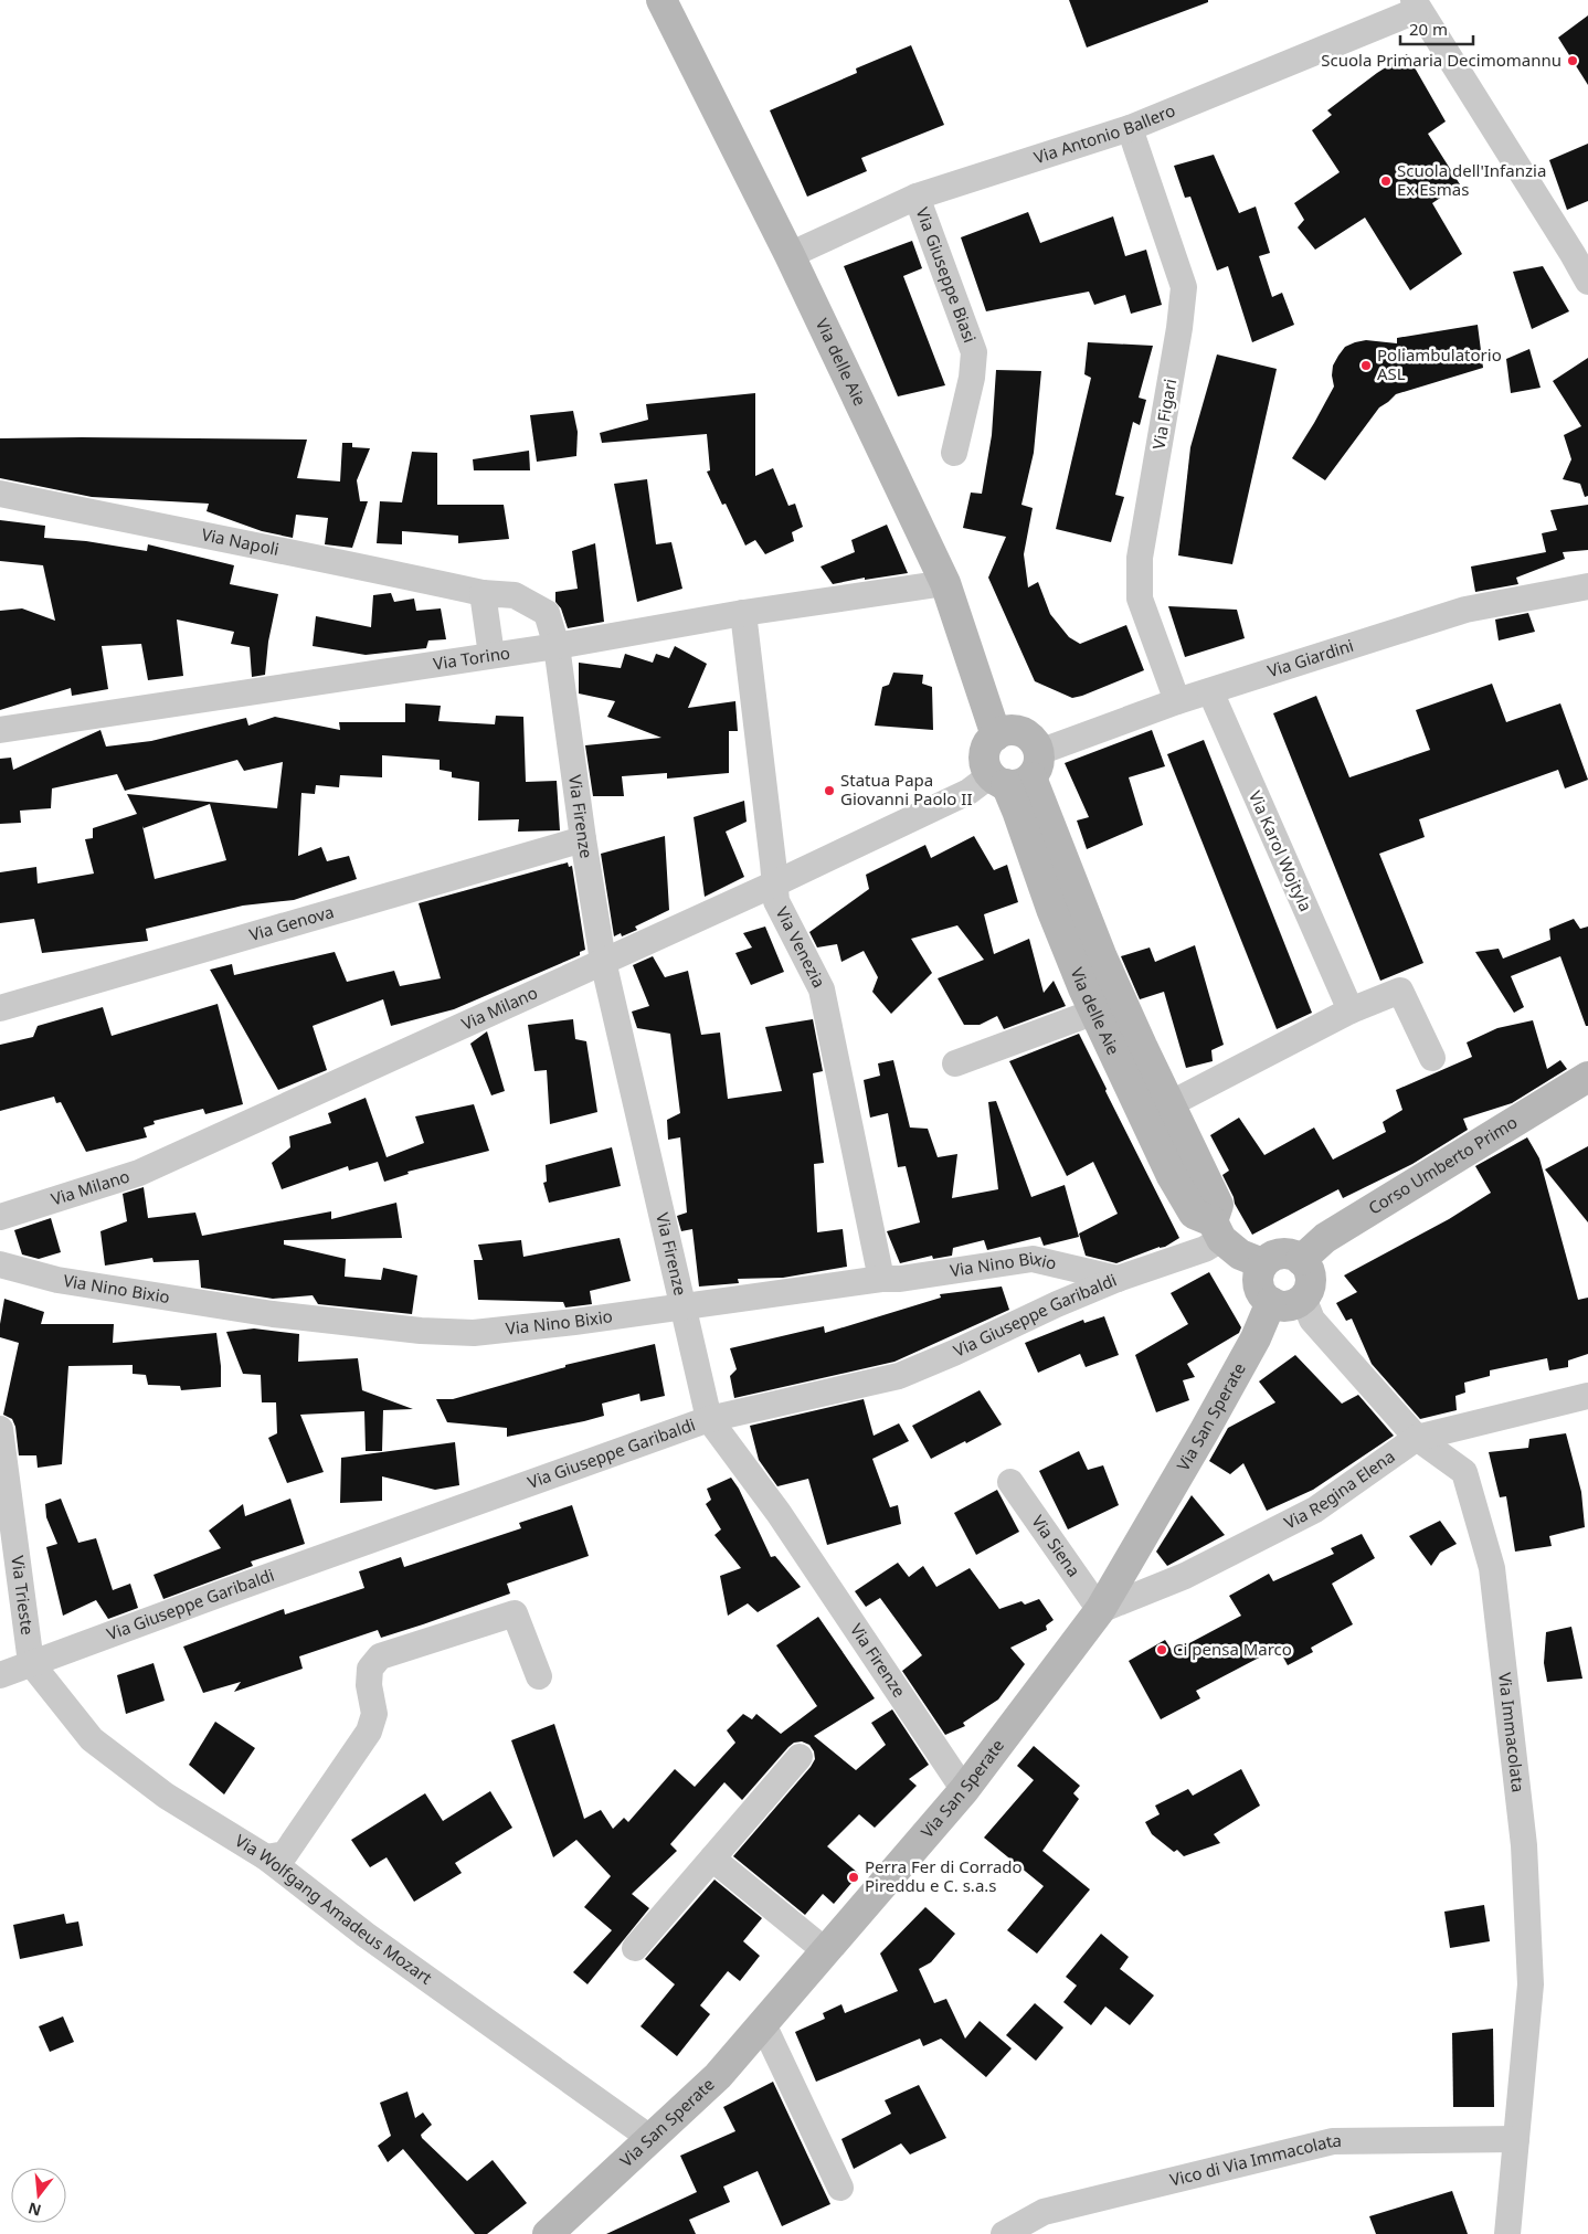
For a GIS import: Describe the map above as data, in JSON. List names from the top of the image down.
{
  "streets": {
    "street": [
      "Via Antonio Ballero",
      "Via Giuseppe Biasi",
      "Via delle Aie",
      "Via Figari",
      "Via Napoli",
      "Via Torino",
      "Via Giardini",
      "Via Firenze",
      "Via Karol Wojtyla",
      "Via Genova",
      "Via Venezia",
      "Via Milano",
      "Corso Umberto Primo",
      "Via Nino Bixio",
      "Via Giuseppe Garibaldi",
      "Via San Sperate",
      "Via Regina Elena",
      "Via Siena",
      "Via Trieste",
      "Via Immacolata",
      "Via Wolfgang Amadeus Mozart",
      "Vico di Via Immacolata"
    ]
  },
  "crossings": [
    ["Via Antonio Ballero", "Via Giuseppe Biasi"],
    ["Via Antonio Ballero", "Via delle Aie"],
    ["Via Antonio Ballero", "Via Figari"],
    ["Via delle Aie", "Via Torino"],
    ["Via delle Aie", "Via Giardini"],
    ["Via delle Aie", "Via Milano"],
    ["Via delle Aie", "Corso Umberto Primo"],
    ["Via delle Aie", "Via Giuseppe Garibaldi"],
    ["Via delle Aie", "Via San Sperate"],
    ["Via delle Aie", "Via Immacolata"],
    ["Via Figari", "Via Giardini"],
    ["Via Napoli", "Via Torino"],
    ["Via Napoli", "Via Firenze"],
    ["Via Torino", "Via Firenze"],
    ["Via Torino", "Via Venezia"],
    ["Via Giardini", "Via Karol Wojtyla"],
    ["Via Giardini", "Via Milano"],
    ["Via Firenze", "Via Genova"],
    ["Via Firenze", "Via Milano"],
    ["Via Firenze", "Via Nino Bixio"],
    ["Via Firenze", "Via Giuseppe Garibaldi"],
    ["Via Firenze", "Via San Sperate"],
    ["Via Venezia", "Via Milano"],
    ["Via Venezia", "Via Nino Bixio"],
    ["Corso Umberto Primo", "Via San Sperate"],
    ["Corso Umberto Primo", "Via Immacolata"],
    ["Via Nino Bixio", "Via Giuseppe Garibaldi"],
    ["Via Giuseppe Garibaldi", "Via Trieste"],
    ["Via Giuseppe Garibaldi", "Via Wolfgang Amadeus Mozart"],
    ["Via San Sperate", "Via Regina Elena"],
    ["Via San Sperate", "Via Siena"],
    ["Via San Sperate", "Via Immacolata"],
    ["Via San Sperate", "Via Wolfgang Amadeus Mozart"],
    ["Via Regina Elena", "Via Siena"],
    ["Via Regina Elena", "Via Immacolata"],
    ["Via Trieste", "Via Wolfgang Amadeus Mozart"],
    ["Via Immacolata", "Vico di Via Immacolata"]
  ],
  "places": [
    "Scuola Primaria Decimomannu",
    "Scuola dell'Infanzia Ex Esmas",
    "Poliambulatorio ASL",
    "Statua Papa Giovanni Paolo II",
    "Ci pensa Marco",
    "Perra Fer di Corrado Pireddu e C. s.a.s"
  ],
  "scale_bar": "20 m",
  "north": "bottom"
}
